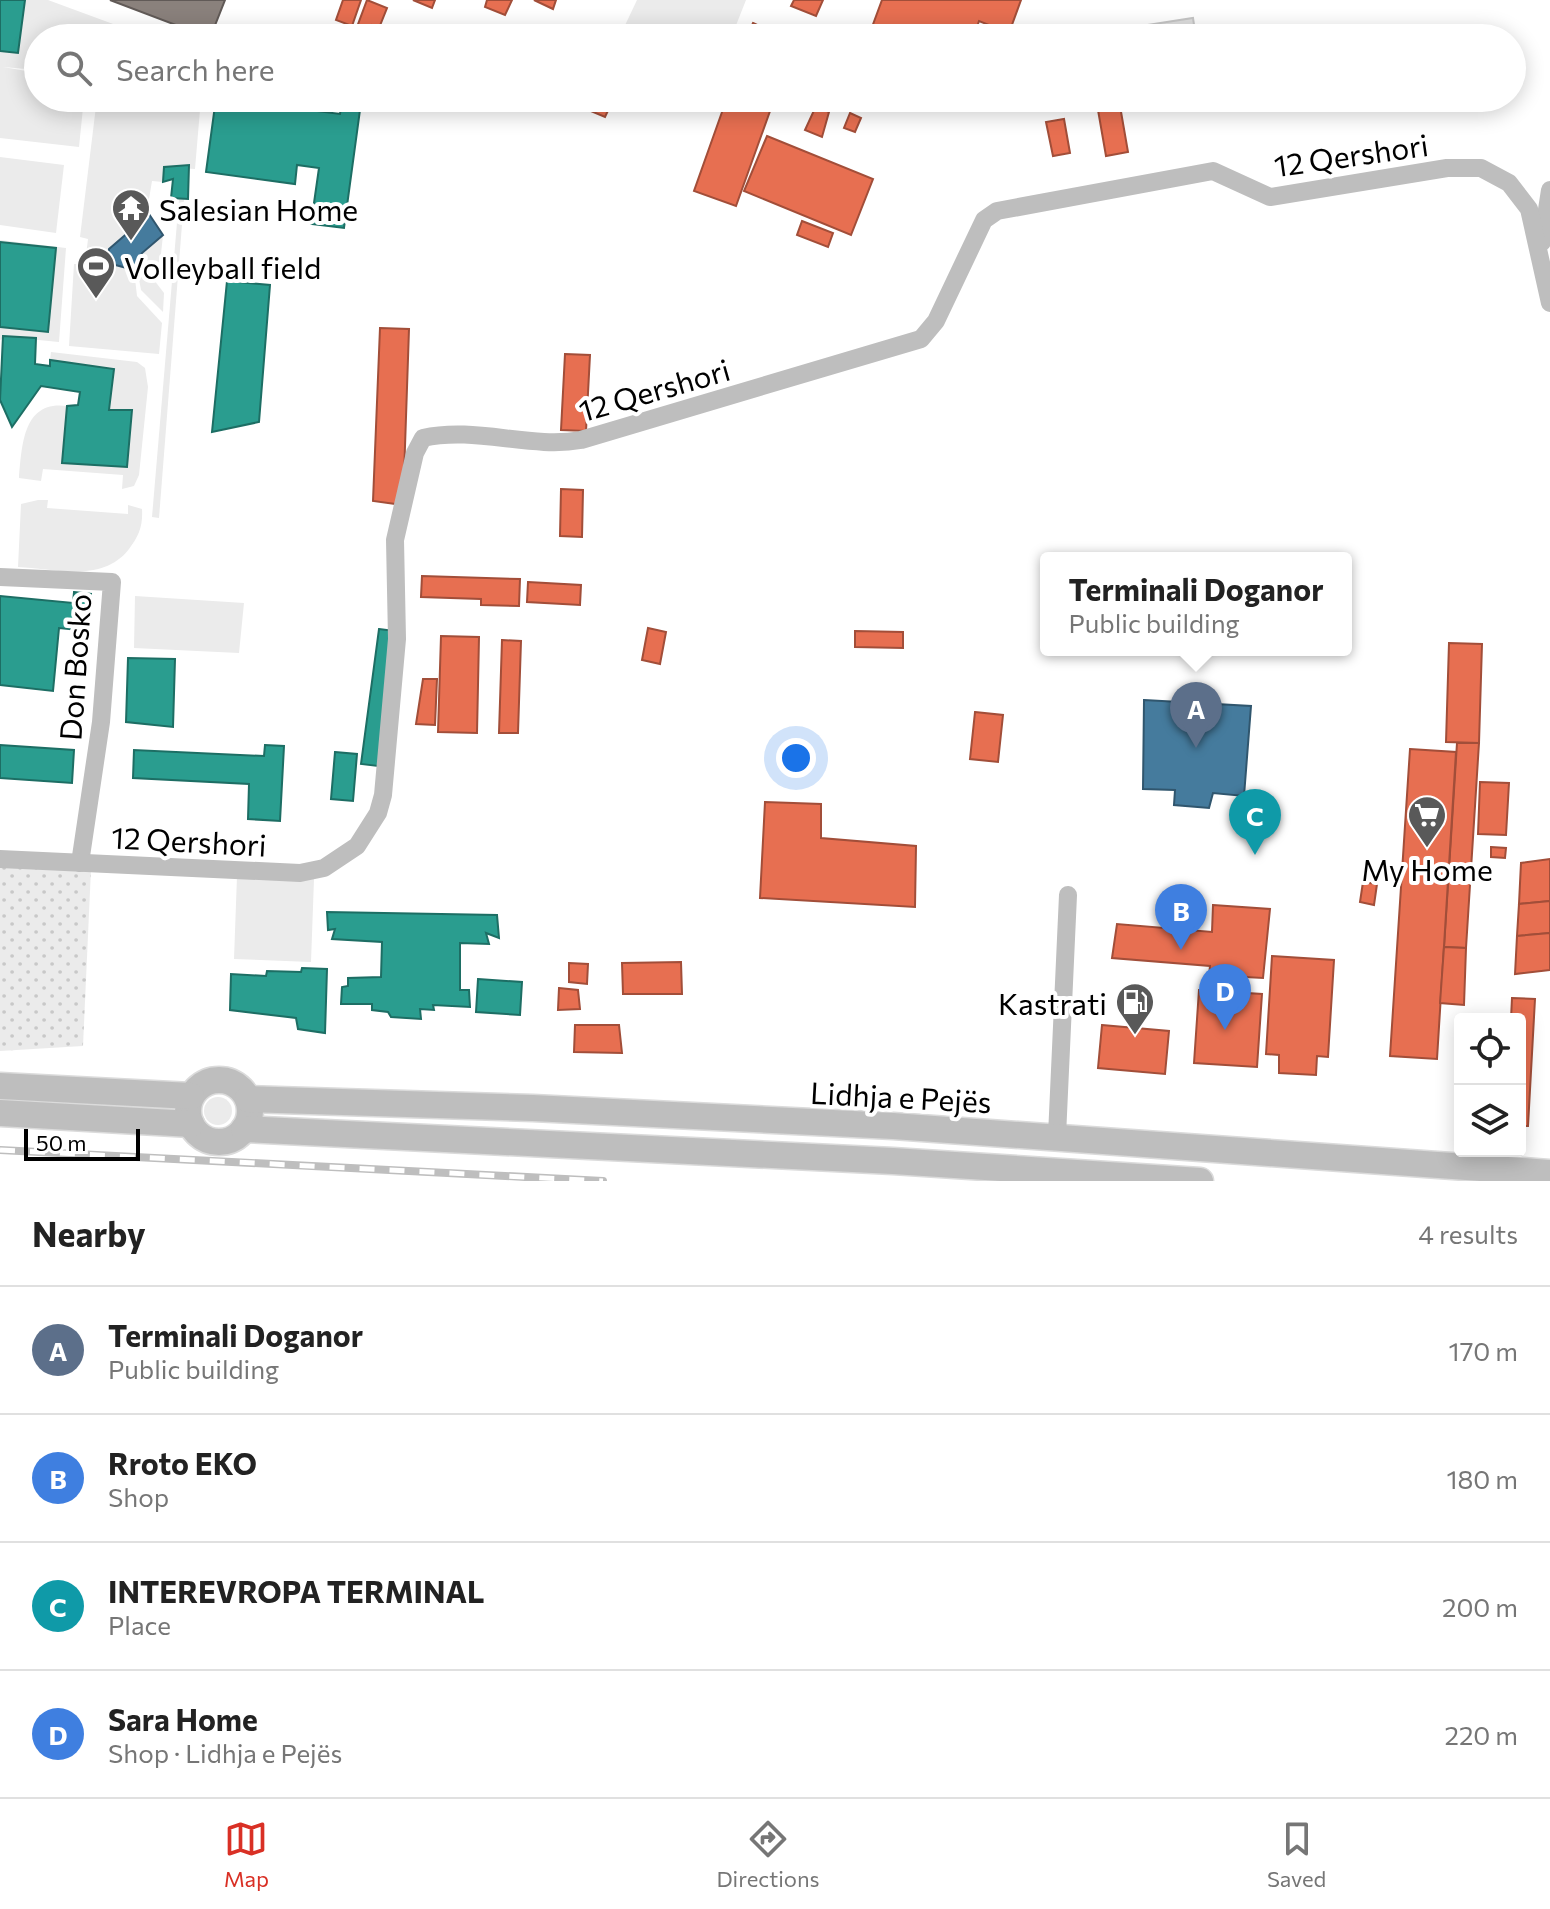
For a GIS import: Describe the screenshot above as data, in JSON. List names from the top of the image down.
{
  "streets": {
    "highway": ["Lidhja e Pejës"],
    "street": ["12 Qershori", "Don Bosko"]
  },
  "crossings": [
    ["12 Qershori", "Don Bosko"]
  ],
  "places": {
    "temple": ["Salesian Home"],
    "sports": ["Volleyball field"],
    "supermarket": ["My Home"],
    "fuel station": ["Kastrati"]
  },
  "scale_bar": "50 m",
  "page": {
    "search": "Search here",
    "popup": ["Terminali Doganor", "Public building"],
    "pins": [
      "A",
      "C",
      "B",
      "D"
    ],
    "scale": "50 m",
    "heading": ["Nearby", "4 results"],
    "list": [
      {
        "mark": "A",
        "name": "Terminali Doganor",
        "note": "Public building",
        "value": "170 m"
      },
      {
        "mark": "B",
        "name": "Rroto EKO",
        "note": "Shop",
        "value": "180 m"
      },
      {
        "mark": "C",
        "name": "INTEREVROPA TERMINAL",
        "note": "Place",
        "value": "200 m"
      },
      {
        "mark": "D",
        "name": "Sara Home",
        "note": "Shop · Lidhja e Pejës",
        "value": "220 m"
      }
    ],
    "nav": ["Map", "Directions", "Saved"]
  }
}
